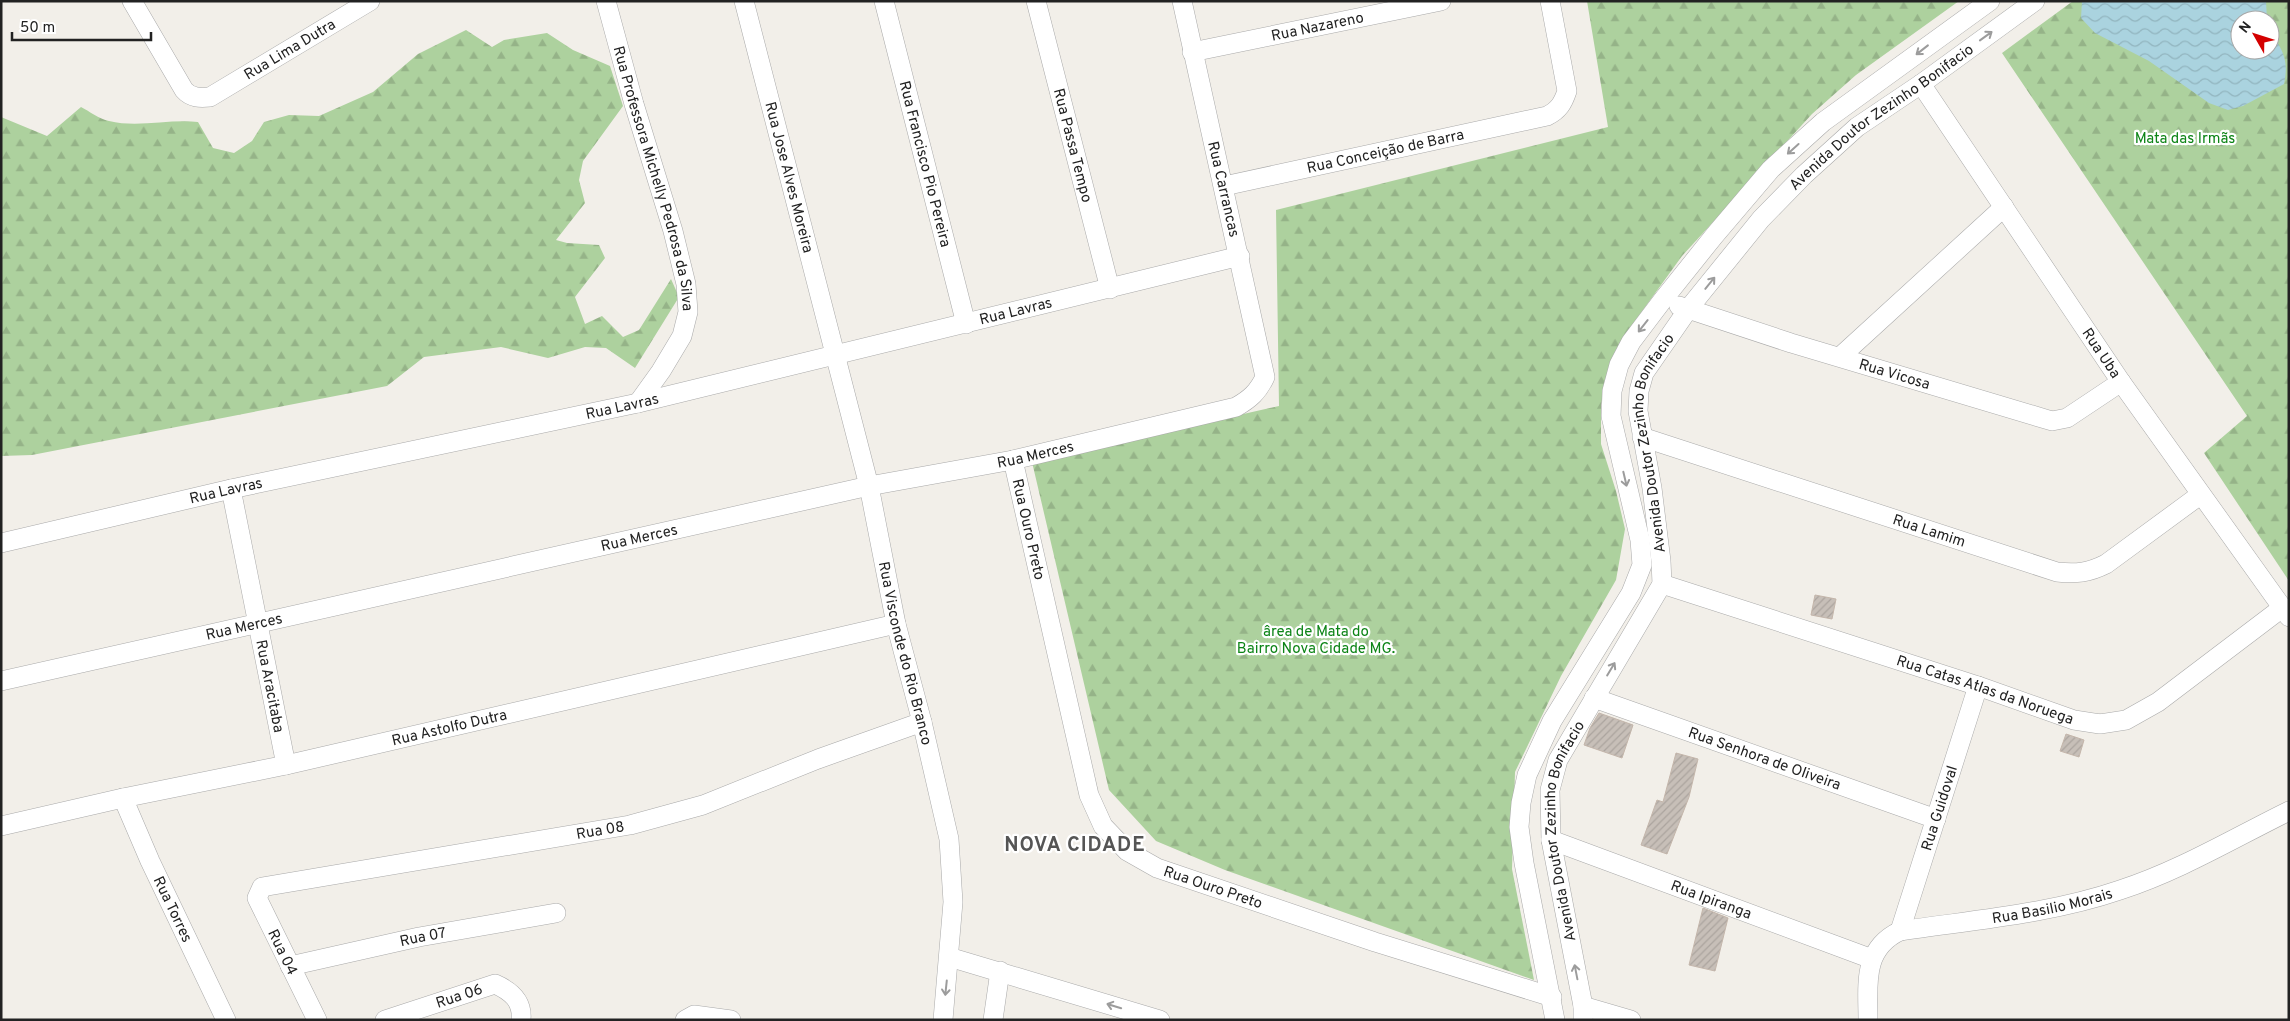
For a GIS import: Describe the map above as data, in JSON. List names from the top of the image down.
{
  "streets": {
    "street": [
      "Rua Nazareno",
      "Rua Lima Dutra",
      "Avenida Doutor Zezinho Bonifacio",
      "Rua Passa Tempo",
      "Rua Conceição de Barra",
      "Rua Francisco Pio Pereira",
      "Rua Professora Michelly Pedrosa da Silva",
      "Rua Jose Alves Moreira",
      "Rua Carrancas",
      "Rua Lavras",
      "Rua Uba",
      "Rua Vicosa",
      "Rua Merces",
      "Rua Ouro Preto",
      "Rua Lamim",
      "Rua Visconde do Rio Branco",
      "Rua Aracitaba",
      "Rua Catas Atlas da Noruega",
      "Rua Astolfo Dutra",
      "Rua Senhora de Oliveira",
      "Rua Guidoval",
      "Rua 08",
      "Rua Ipiranga",
      "Rua Basilio Morais",
      "Rua Torres",
      "Rua 07",
      "Rua 04",
      "Rua 06"
    ]
  },
  "crossings": [
    ["Rua Nazareno", "Rua Carrancas"],
    ["Avenida Doutor Zezinho Bonifacio", "Rua Uba"],
    ["Avenida Doutor Zezinho Bonifacio", "Rua Vicosa"],
    ["Avenida Doutor Zezinho Bonifacio", "Rua Ouro Preto"],
    ["Avenida Doutor Zezinho Bonifacio", "Rua Lamim"],
    ["Avenida Doutor Zezinho Bonifacio", "Rua Catas Atlas da Noruega"],
    ["Avenida Doutor Zezinho Bonifacio", "Rua Senhora de Oliveira"],
    ["Avenida Doutor Zezinho Bonifacio", "Rua Ipiranga"],
    ["Rua Passa Tempo", "Rua Lavras"],
    ["Rua Conceição de Barra", "Rua Carrancas"],
    ["Rua Francisco Pio Pereira", "Rua Lavras"],
    ["Rua Professora Michelly Pedrosa da Silva", "Rua Lavras"],
    ["Rua Jose Alves Moreira", "Rua Lavras"],
    ["Rua Jose Alves Moreira", "Rua Visconde do Rio Branco"],
    ["Rua Carrancas", "Rua Lavras"],
    ["Rua Carrancas", "Rua Merces"],
    ["Rua Lavras", "Rua Visconde do Rio Branco"],
    ["Rua Lavras", "Rua Aracitaba"],
    ["Rua Uba", "Rua Vicosa"],
    ["Rua Uba", "Rua Lamim"],
    ["Rua Uba", "Rua Catas Atlas da Noruega"],
    ["Rua Merces", "Rua Ouro Preto"],
    ["Rua Merces", "Rua Visconde do Rio Branco"],
    ["Rua Merces", "Rua Aracitaba"],
    ["Rua Visconde do Rio Branco", "Rua Astolfo Dutra"],
    ["Rua Visconde do Rio Branco", "Rua 08"],
    ["Rua Aracitaba", "Rua Astolfo Dutra"],
    ["Rua Catas Atlas da Noruega", "Rua Guidoval"],
    ["Rua Astolfo Dutra", "Rua Torres"],
    ["Rua Senhora de Oliveira", "Rua Guidoval"],
    ["Rua Guidoval", "Rua Basilio Morais"],
    ["Rua 08", "Rua 04"],
    ["Rua Ipiranga", "Rua Basilio Morais"],
    ["Rua 07", "Rua 04"]
  ],
  "districts": ["NOVA CIDADE"],
  "parks": ["Mata das Irmãs", "ârea de Mata do Bairro Nova Cidade MG."],
  "scale_bar": "50 m",
  "north": "top left"
}
